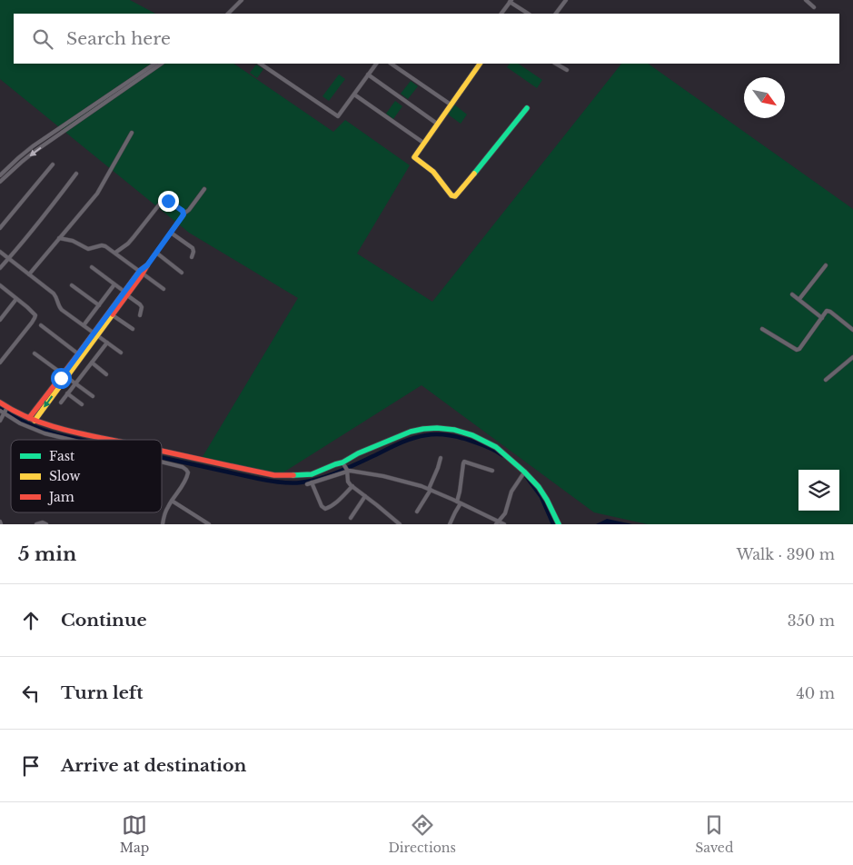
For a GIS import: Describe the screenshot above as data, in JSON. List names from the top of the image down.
{
  "legend": ["Fast", "Slow", "Jam"],
  "north": "bottom right",
  "page": {
    "search": "Search here",
    "heading": ["5 min", "Walk · 390 m"],
    "list": [
      ["Continue", "350 m"],
      ["Turn left", "40 m"],
      "Arrive at destination"
    ],
    "nav": ["Map", "Directions", "Saved"]
  }
}
